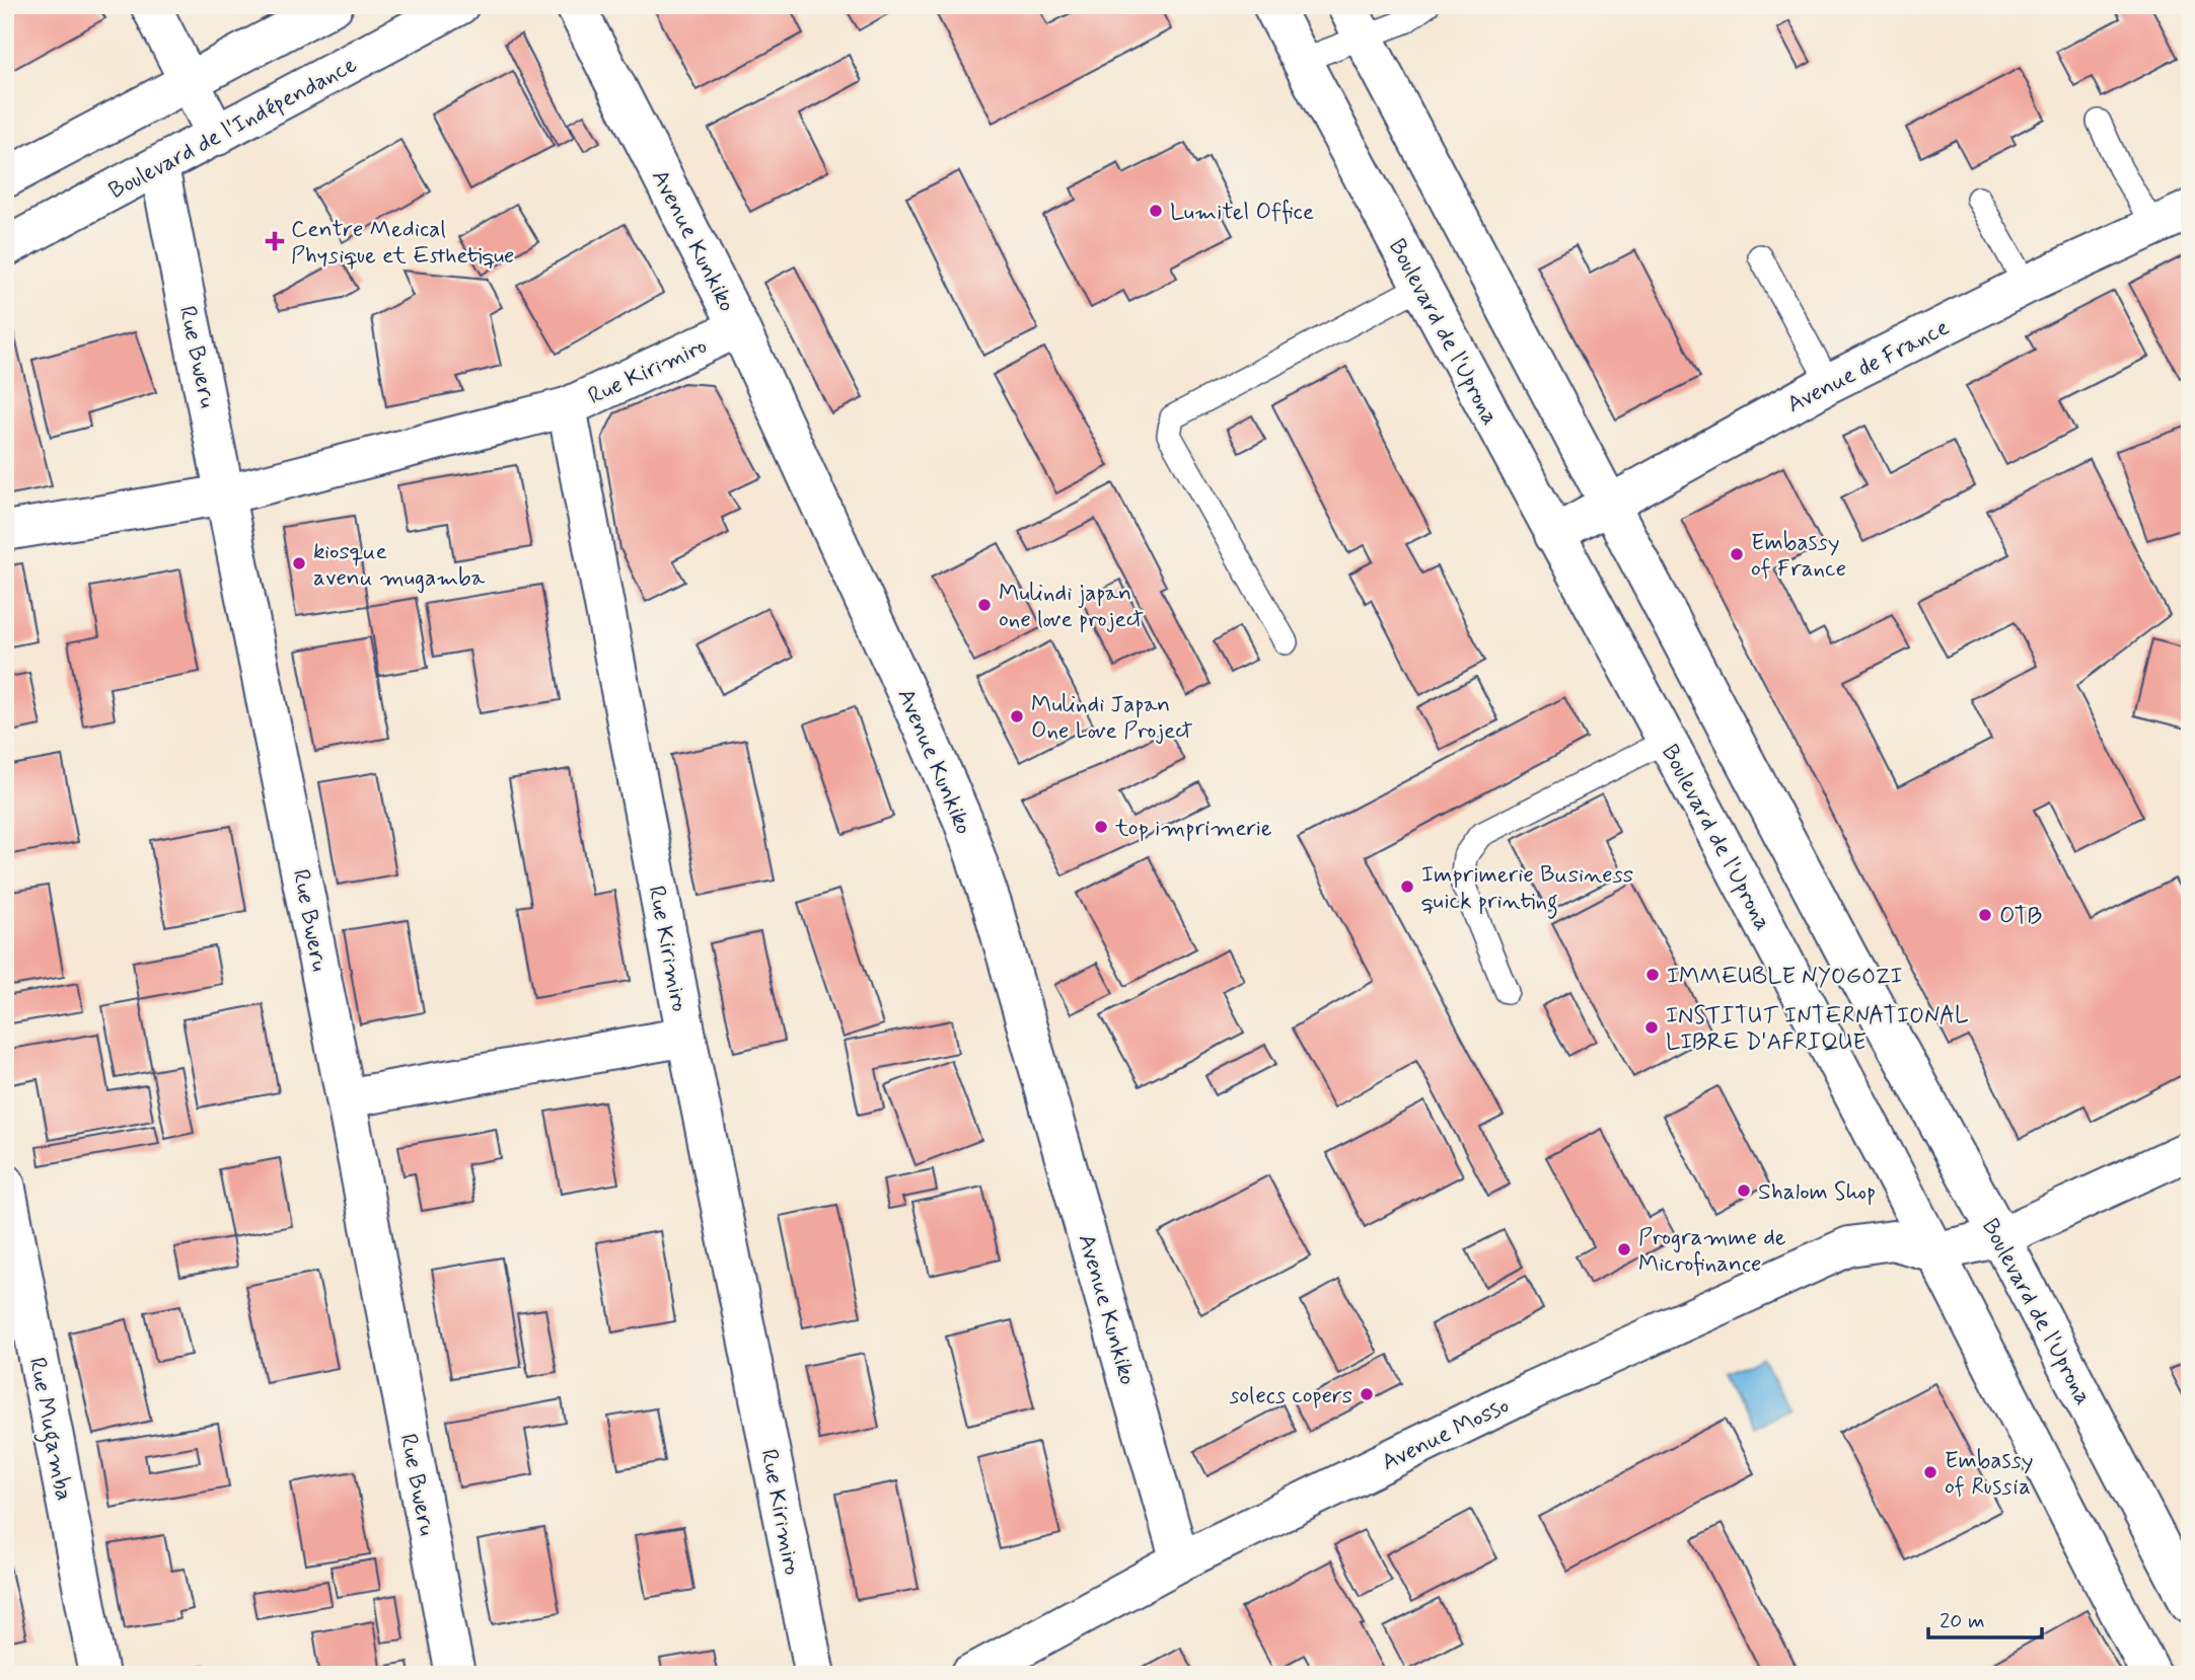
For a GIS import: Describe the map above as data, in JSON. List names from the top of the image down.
{
  "streets": {
    "street": [
      "Boulevard de l'Indépendance",
      "Avenue Kunkiko",
      "Boulevard de l'Uprona",
      "Rue Bweru",
      "Avenue de France",
      "Rue Kirimiro",
      "Rue Mugamba",
      "Avenue Mosso"
    ]
  },
  "crossings": [
    ["Boulevard de l'Indépendance", "Rue Bweru"],
    ["Avenue Kunkiko", "Rue Kirimiro"],
    ["Avenue Kunkiko", "Avenue Mosso"],
    ["Boulevard de l'Uprona", "Avenue de France"],
    ["Boulevard de l'Uprona", "Avenue Mosso"]
  ],
  "places": {
    "other": [
      "Lumitel Office",
      "Embassy of France",
      "kiosque avenu mugamba",
      "Mulindi japan one love project",
      "Mulindi Japan One Love Project",
      "top imprimerie",
      "Imprimerie Business quick printing",
      "OTB",
      "IMMEUBLE NYOGOZI",
      "INSTITUT INTERNATIONAL LIBRE D'AFRIQUE",
      "Shalom Shop",
      "Programme de Microfinance",
      "solecs copers",
      "Embassy of Russia"
    ],
    "health": ["Centre Medical Physique et Esthetique"]
  },
  "scale_bar": "20 m"
}
